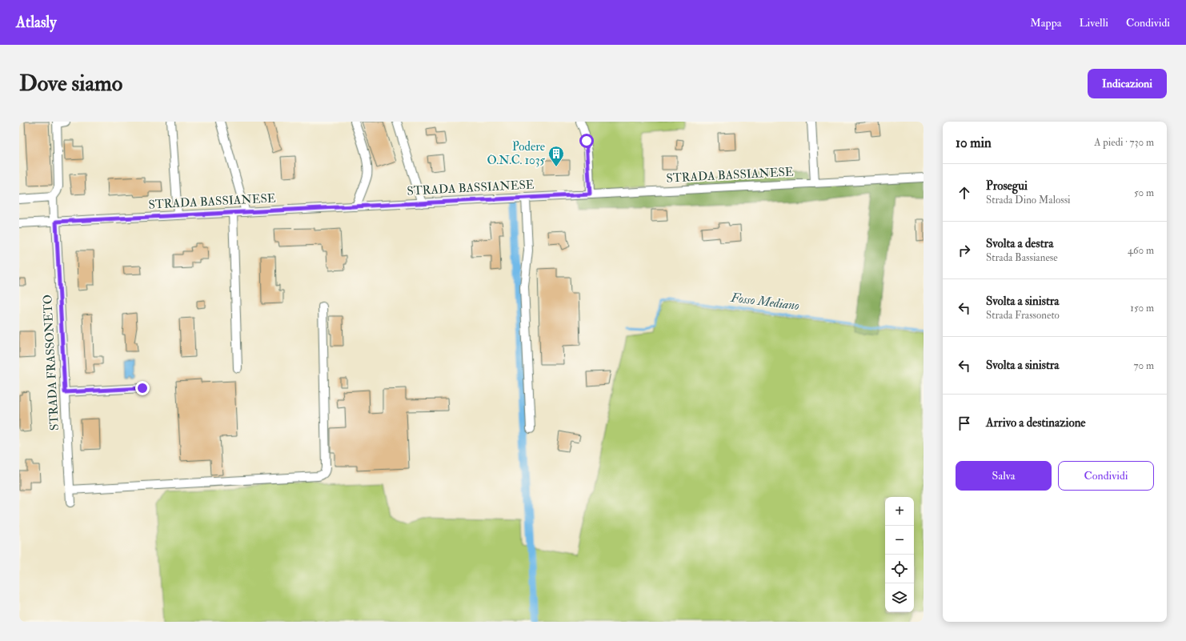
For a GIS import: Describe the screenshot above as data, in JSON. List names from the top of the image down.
{
  "streets": {
    "street": ["STRADA BASSIANESE", "STRADA FRASSONETO"]
  },
  "crossings": [
    ["STRADA BASSIANESE", "STRADA FRASSONETO"]
  ],
  "water": ["Fosso Mediano"],
  "places": {
    "building": ["Podere O.N.C. 1035"]
  },
  "page": {
    "header": "Atlasly",
    "nav": ["Mappa", "Livelli", "Condividi"],
    "buttons": [
      "Indicazioni",
      ["Salva", "Condividi"]
    ],
    "title": "Dove siamo",
    "heading": ["10 min", "A piedi · 730 m"],
    "list": [
      ["Prosegui", "Strada Dino Malossi", "50 m"],
      ["Svolta a destra", "Strada Bassianese", "460 m"],
      ["Svolta a sinistra", "Strada Frassoneto", "150 m"],
      ["Svolta a sinistra", "70 m"],
      "Arrivo a destinazione"
    ],
    "map_buttons": ["+", "−"]
  }
}
